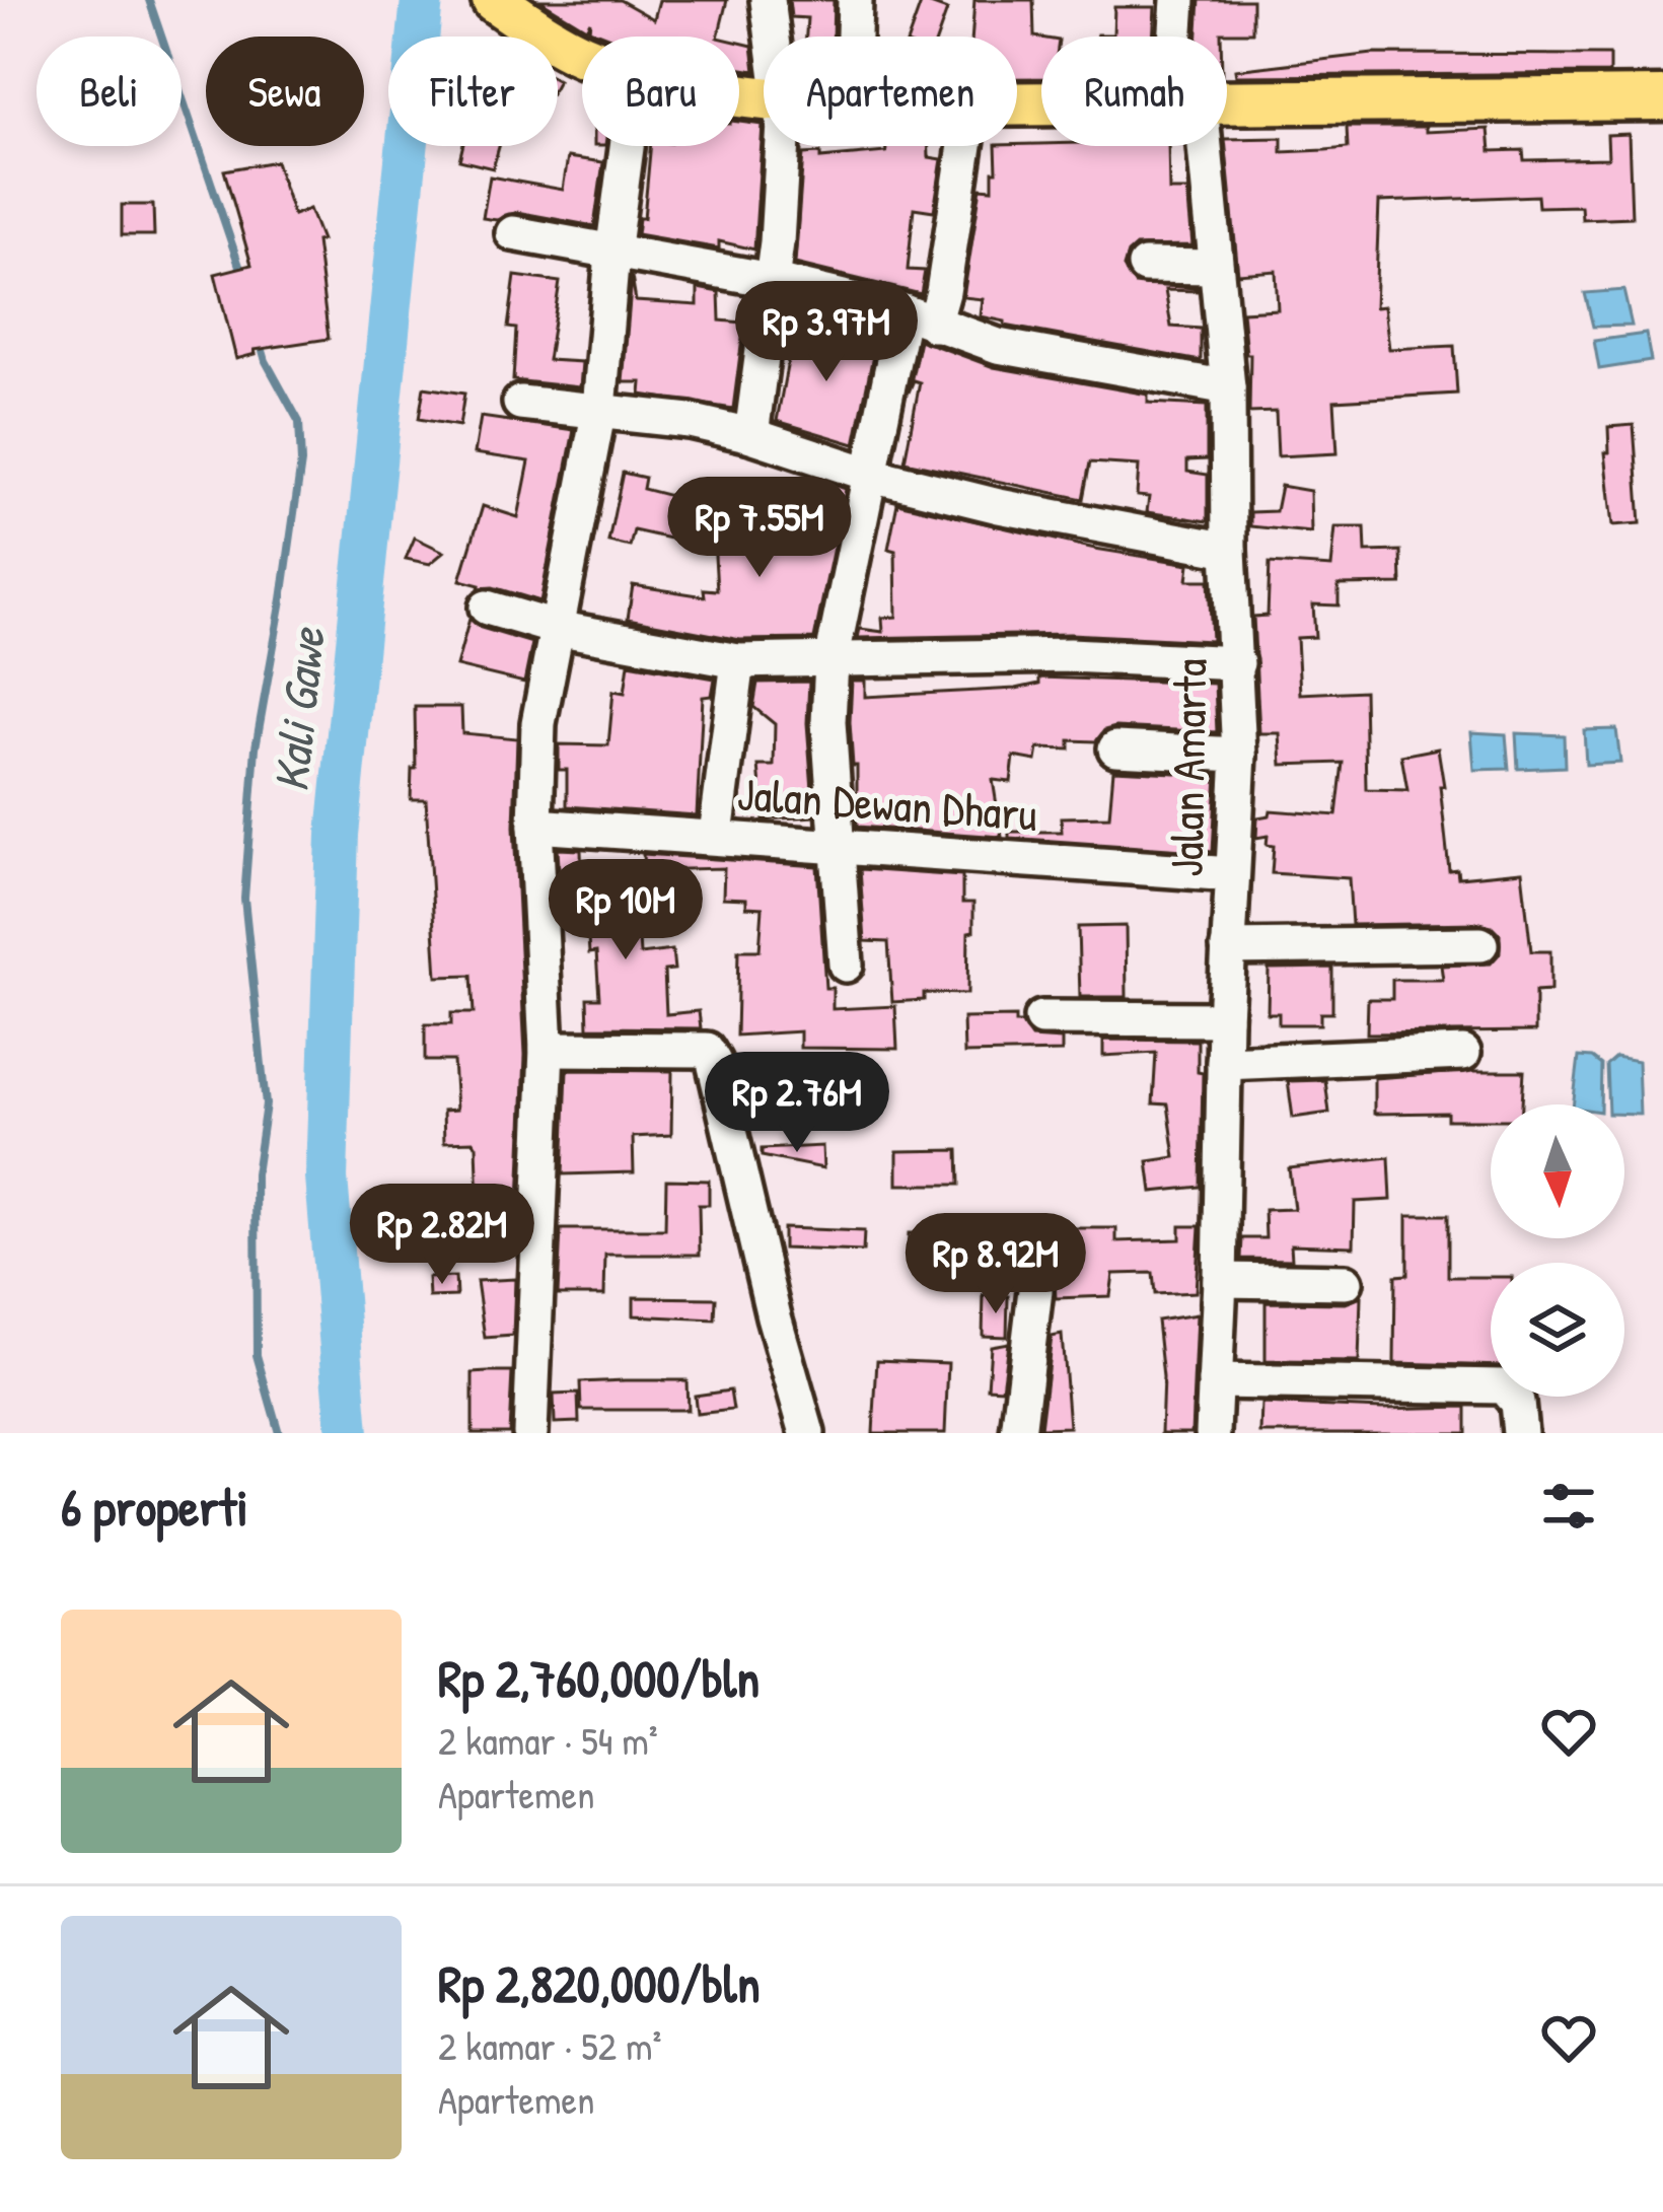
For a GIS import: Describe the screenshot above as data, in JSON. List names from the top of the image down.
{
  "streets": {
    "street": ["Jalan Amarta", "Jalan Dewan Dharu"]
  },
  "crossings": [
    ["Jalan Amarta", "Jalan Dewan Dharu"]
  ],
  "water": ["Kali Gawe"],
  "north": "bottom",
  "page": {
    "chip": [
      "Beli",
      "Sewa",
      "Filter",
      "Baru",
      "Apartemen",
      "Rumah"
    ],
    "price": [
      "Rp 3.97M",
      "Rp 7.55M",
      "Rp 10M",
      "Rp 2.76M",
      "Rp 2.82M",
      "Rp 8.92M"
    ],
    "heading": "6 properti",
    "list": [
      {
        "name": "Rp 2,760,000/bln",
        "note": "2 kamar · 54 m² · Apartemen"
      },
      {
        "name": "Rp 2,820,000/bln",
        "note": "2 kamar · 52 m² · Apartemen"
      }
    ]
  }
}
